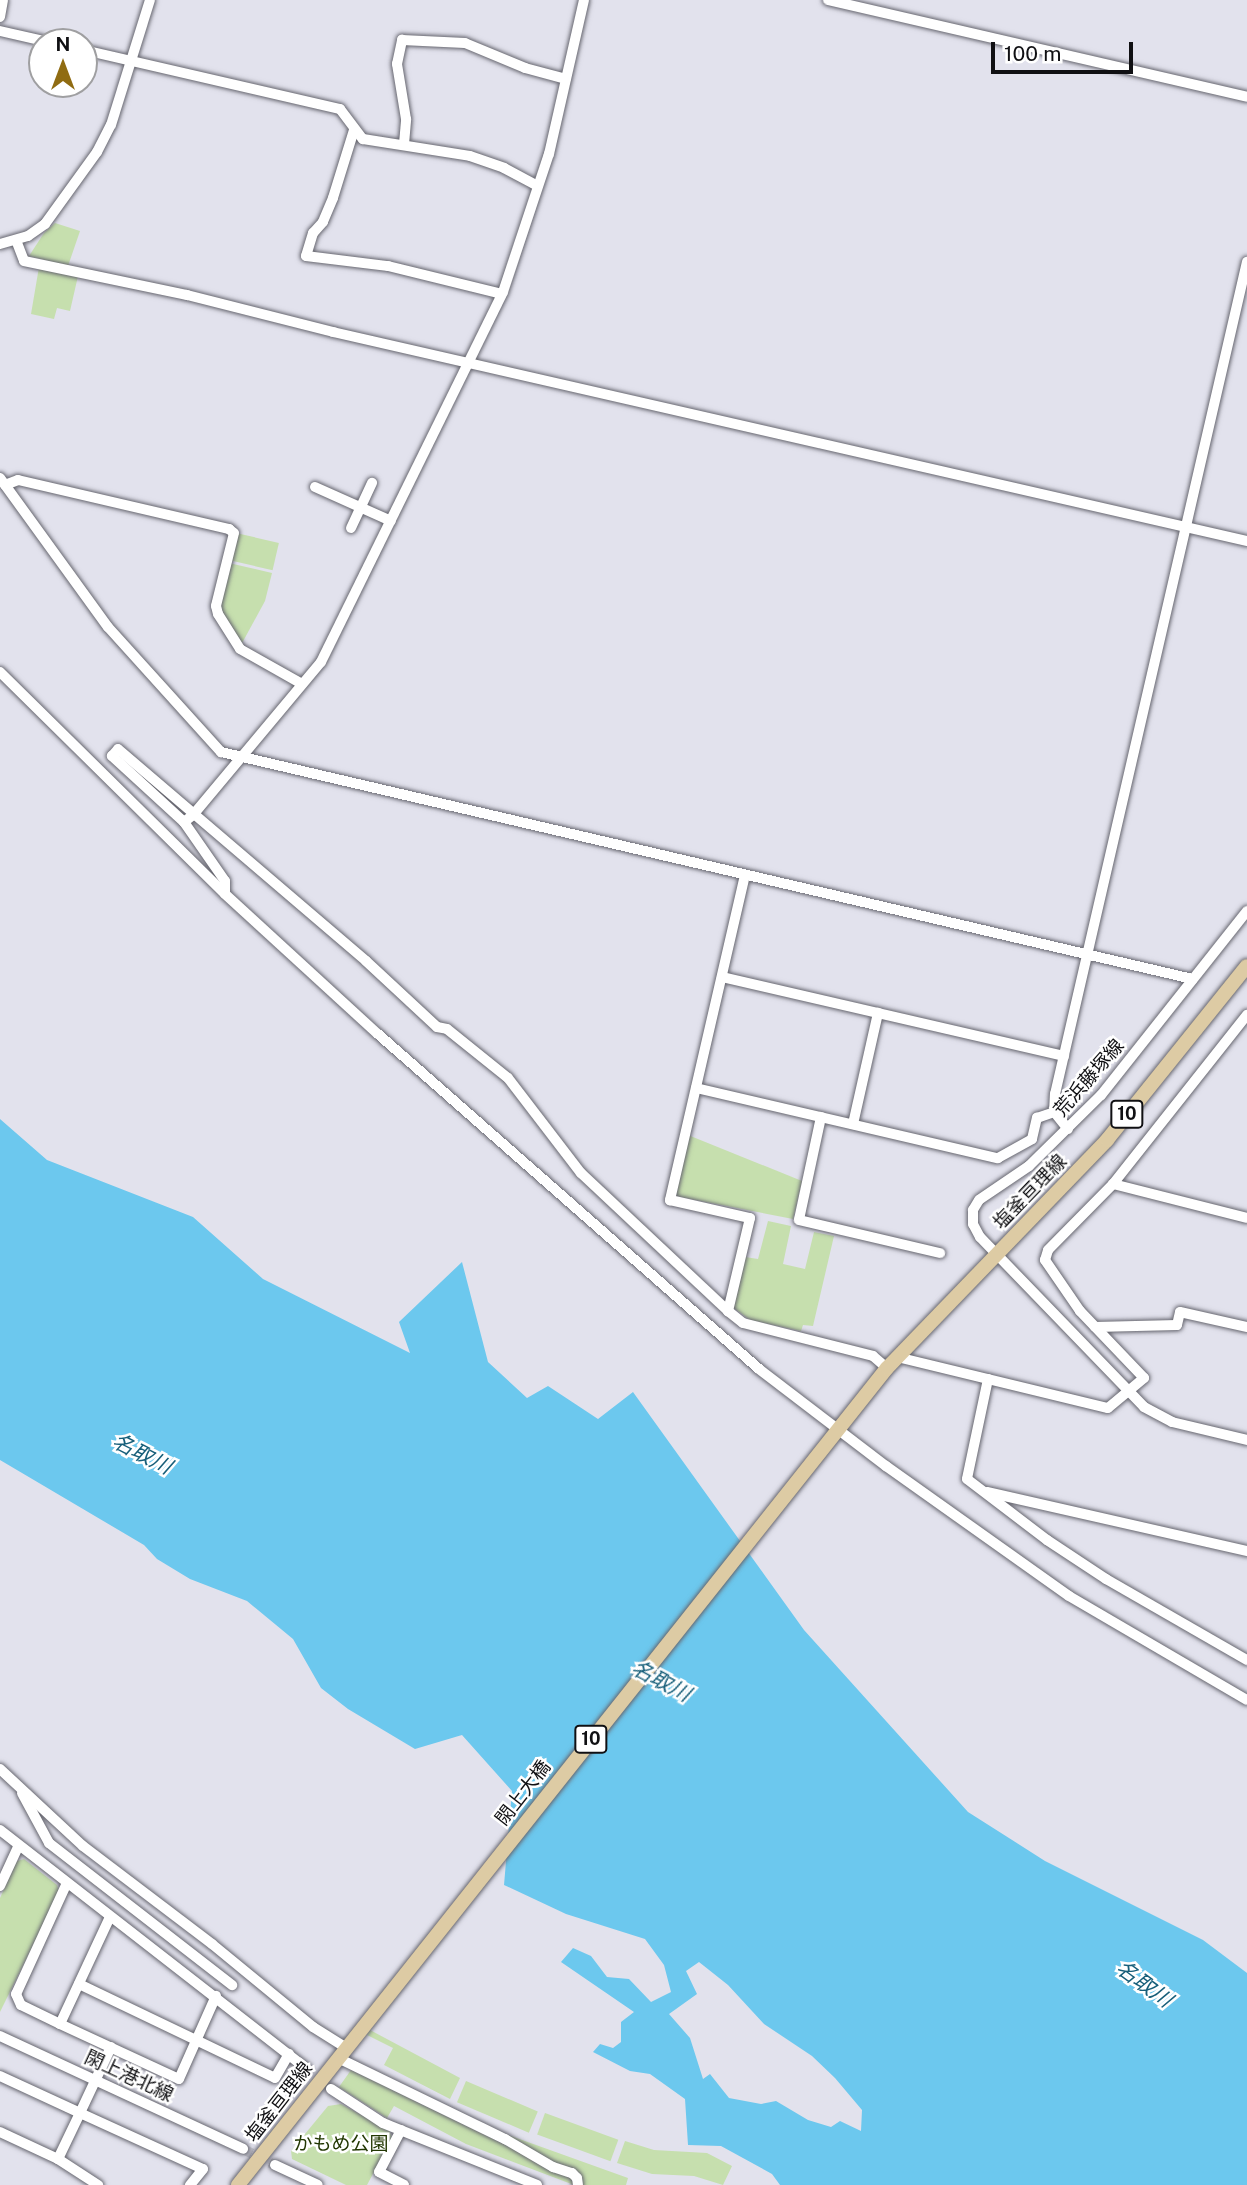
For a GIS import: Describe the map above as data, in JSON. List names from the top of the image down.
{
  "streets": {
    "main road": ["10", "塩釜亘理線", "閖上大橋"],
    "street": ["荒浜藤塚線", "閖上港北線"]
  },
  "crossings": [
    ["荒浜藤塚線", "塩釜亘理線"],
    ["塩釜亘理線", "閖上大橋"]
  ],
  "water": ["名取川"],
  "parks": ["かもめ公園"],
  "scale_bar": "100 m",
  "north": "top"
}
